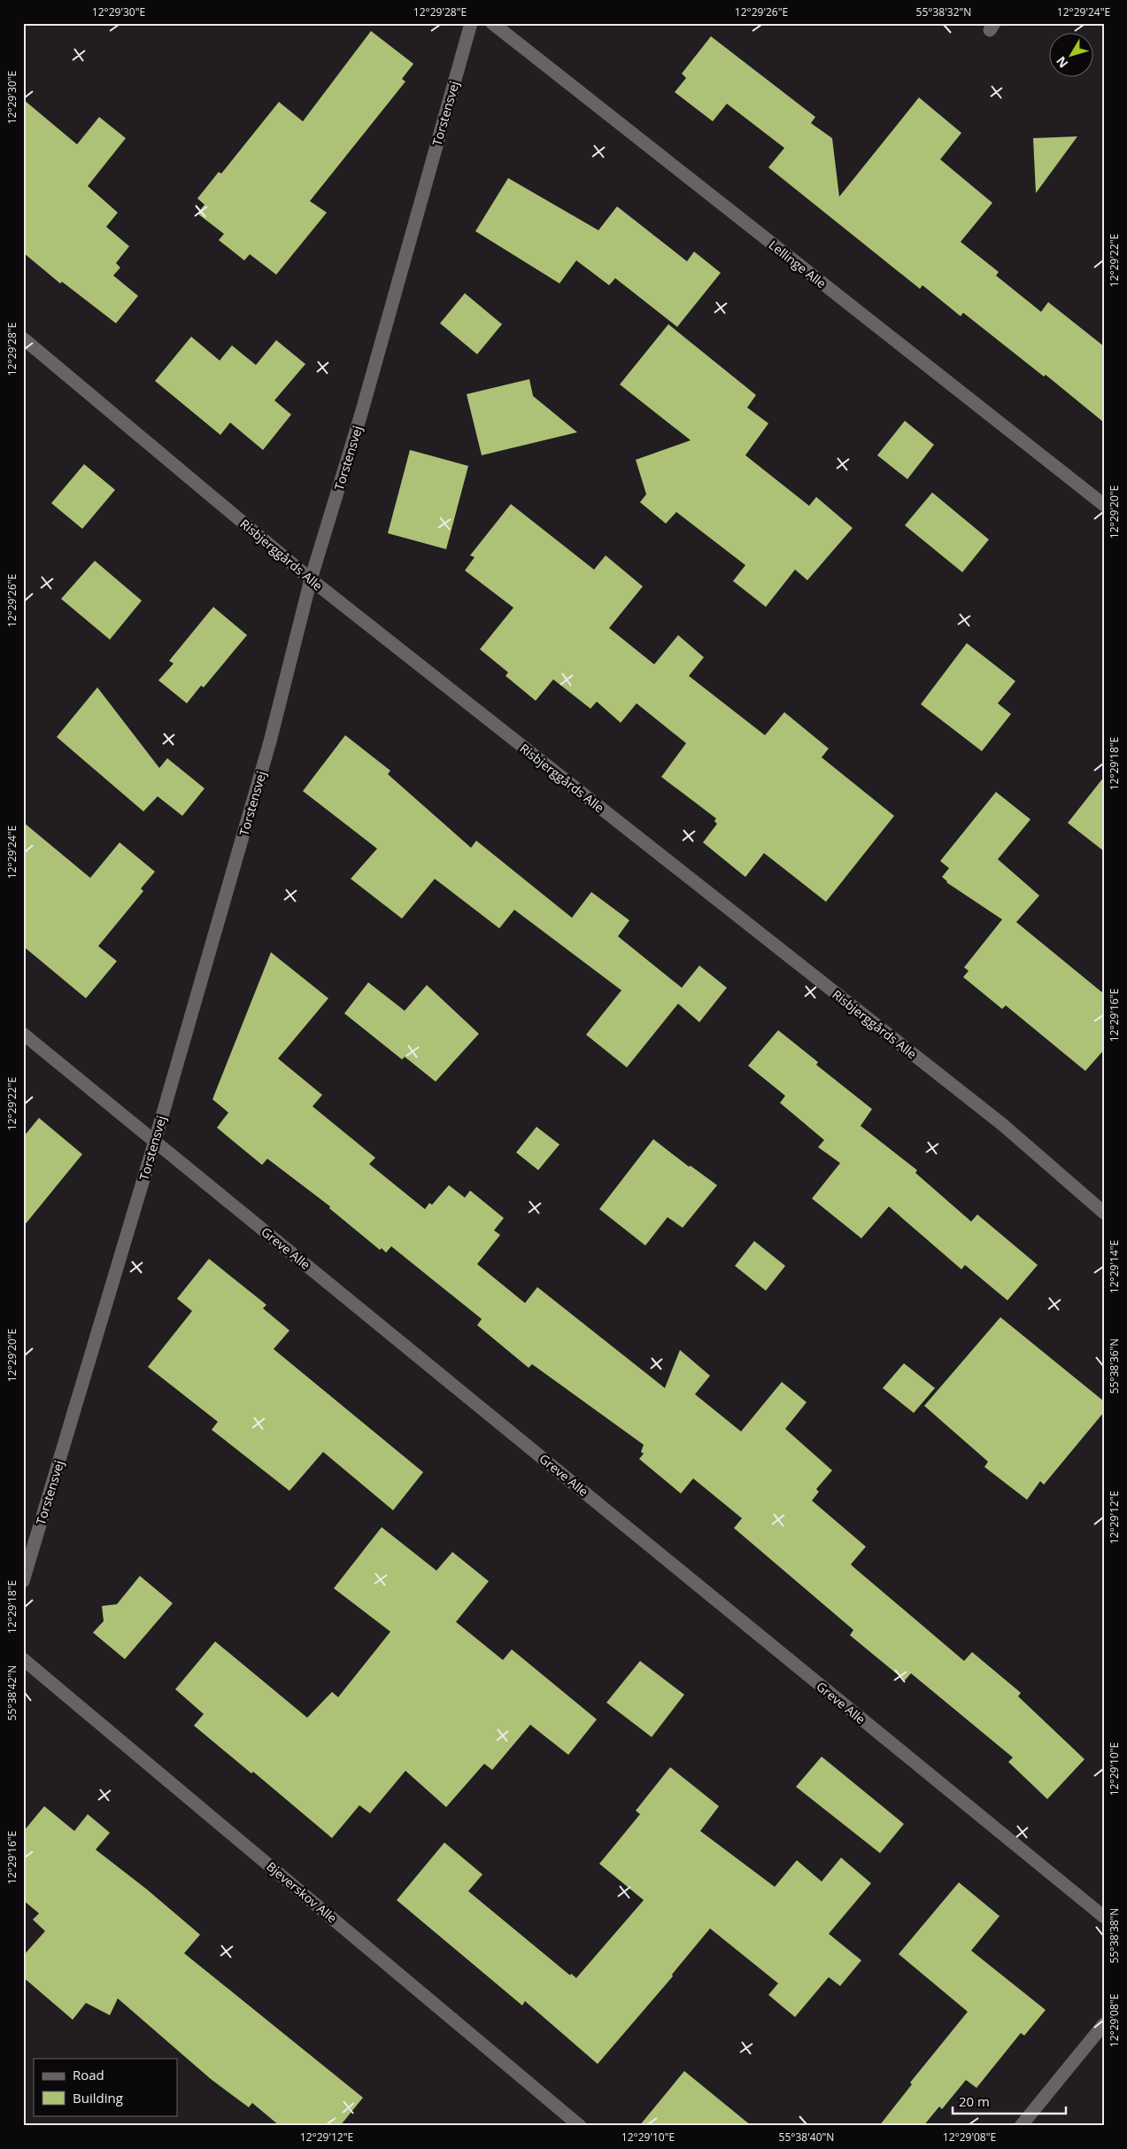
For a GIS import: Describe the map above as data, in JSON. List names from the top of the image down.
{
  "streets": {
    "street": [
      "Torstensvej",
      "Lellinge Alle",
      "Risbjerggårds Alle",
      "Greve Alle",
      "Bjeverskov Alle"
    ]
  },
  "crossings": [
    ["Torstensvej", "Risbjerggårds Alle"],
    ["Torstensvej", "Greve Alle"]
  ],
  "legend": ["Road", "Building"],
  "scale_bar": "20 m",
  "north": "bottom left",
  "coordinates": [
    "12°29'30\"E",
    "12°29'28\"E",
    "12°29'26\"E",
    "55°38'32\"N",
    "12°29'24\"E",
    "12°29'22\"E",
    "12°29'20\"E",
    "12°29'18\"E",
    "12°29'16\"E",
    "12°29'14\"E",
    "55°38'36\"N",
    "12°29'12\"E",
    "55°38'42\"N",
    "12°29'10\"E",
    "55°38'38\"N",
    "12°29'08\"E",
    "55°38'40\"N"
  ]
}
